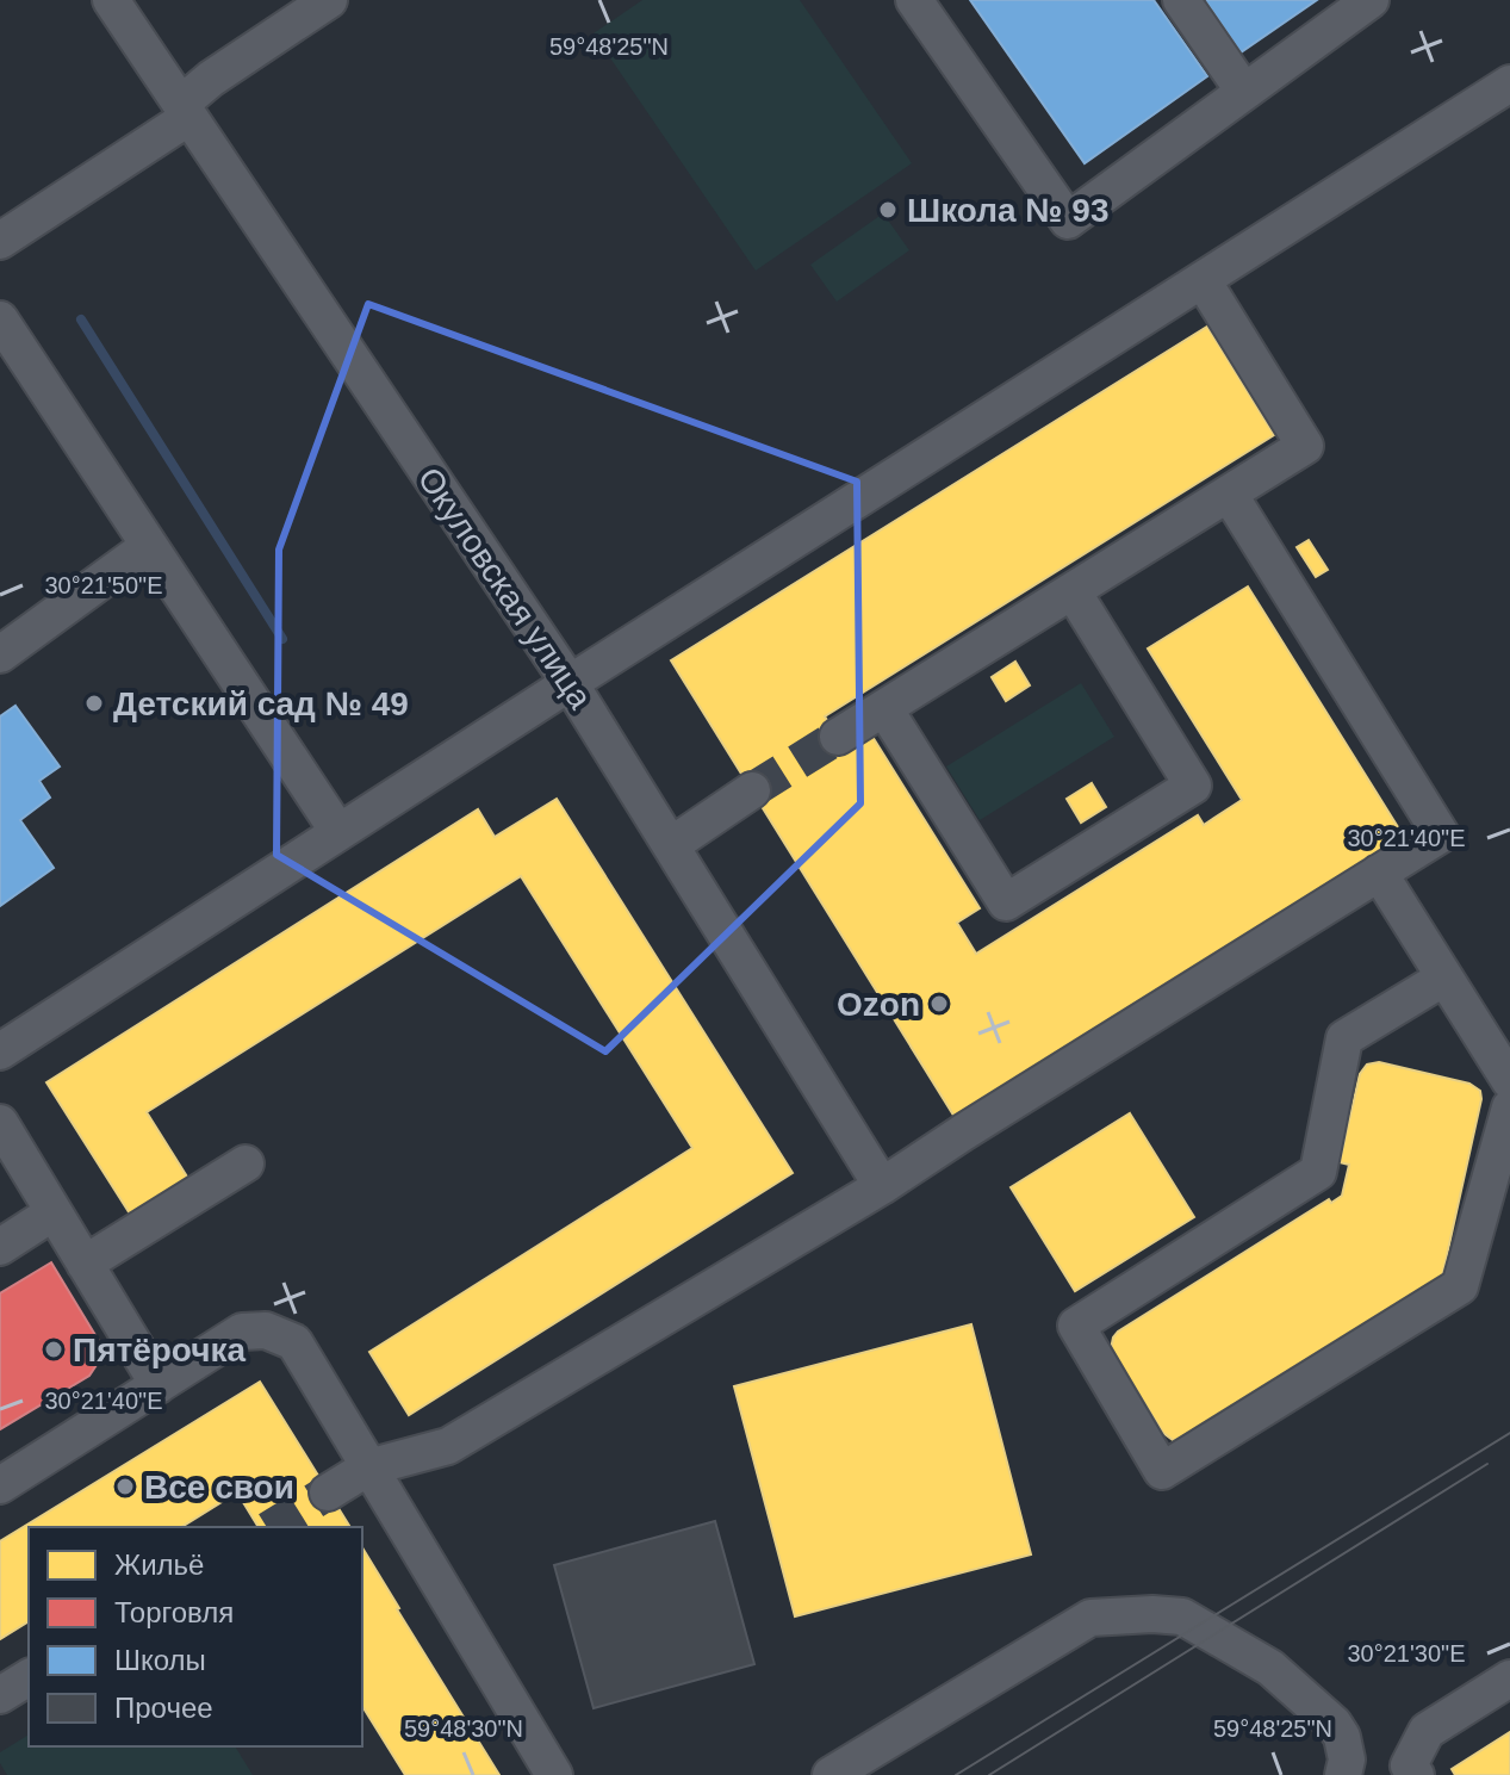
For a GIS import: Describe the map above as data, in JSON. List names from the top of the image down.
{
  "streets": {
    "street": ["Окуловская улица"]
  },
  "places": [
    "Школа № 93",
    "Детский сад № 49",
    "Ozon",
    "Пятёрочка",
    "Все свои"
  ],
  "legend": [
    "Жильё",
    "Торговля",
    "Школы",
    "Прочее"
  ],
  "coordinates": [
    "59°48'25\"N",
    "30°21'50\"E",
    "30°21'40\"E",
    "30°21'30\"E",
    "59°48'30\"N"
  ]
}
